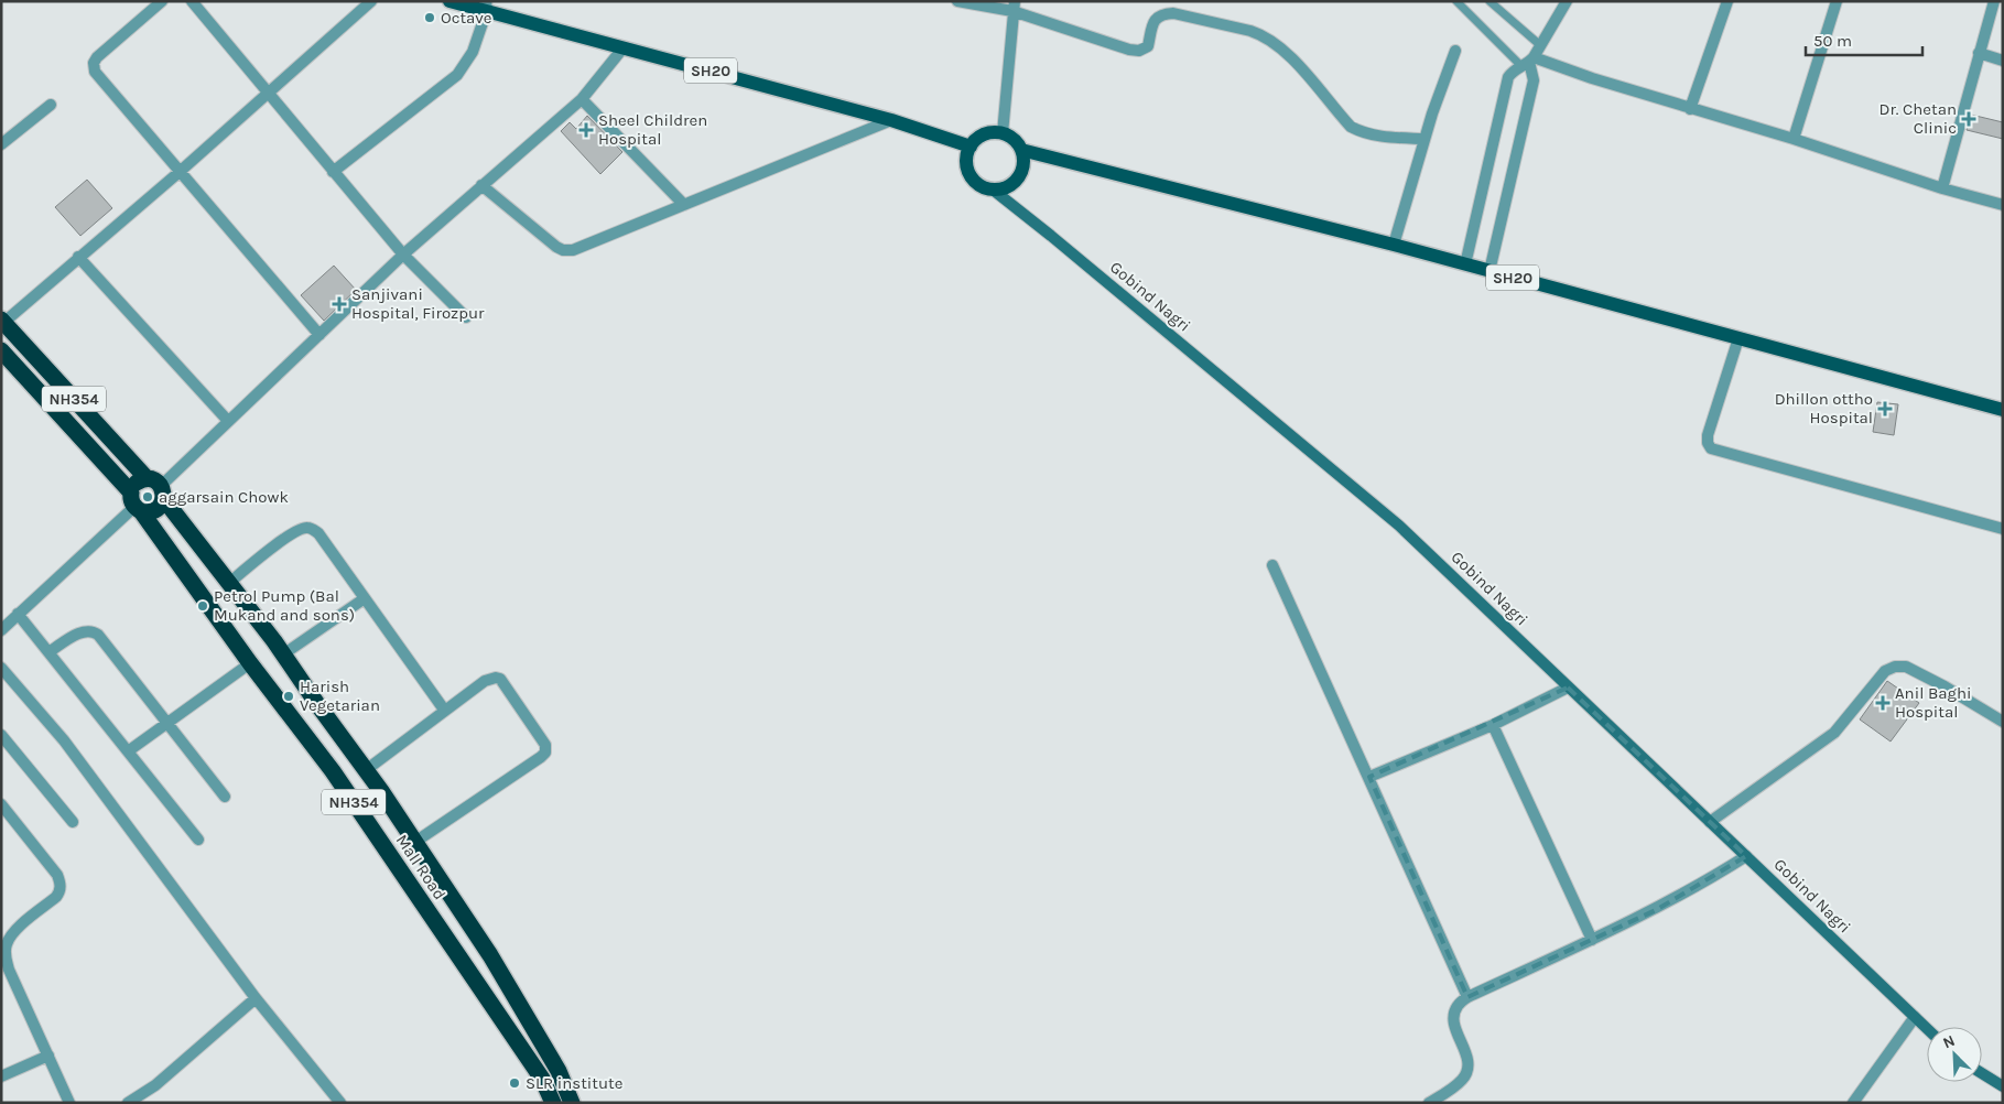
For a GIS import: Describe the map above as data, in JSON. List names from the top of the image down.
{
  "streets": {
    "highway": ["NH354", "Mall Road"],
    "main road": ["SH20"],
    "street": ["Gobind Nagri"]
  },
  "crossings": [
    ["SH20", "Gobind Nagri"]
  ],
  "places": {
    "other": [
      "Octave",
      "aggarsain Chowk",
      "Petrol Pump (Bal Mukand and sons)",
      "Harish Vegetarian",
      "SLR institute"
    ],
    "health": [
      "Dr. Chetan Clinic",
      "Sheel Children Hospital",
      "Sanjivani Hospital, Firozpur",
      "Dhillon ottho Hospital",
      "Anil Baghi Hospital"
    ]
  },
  "scale_bar": "50 m",
  "north": "top left"
}
